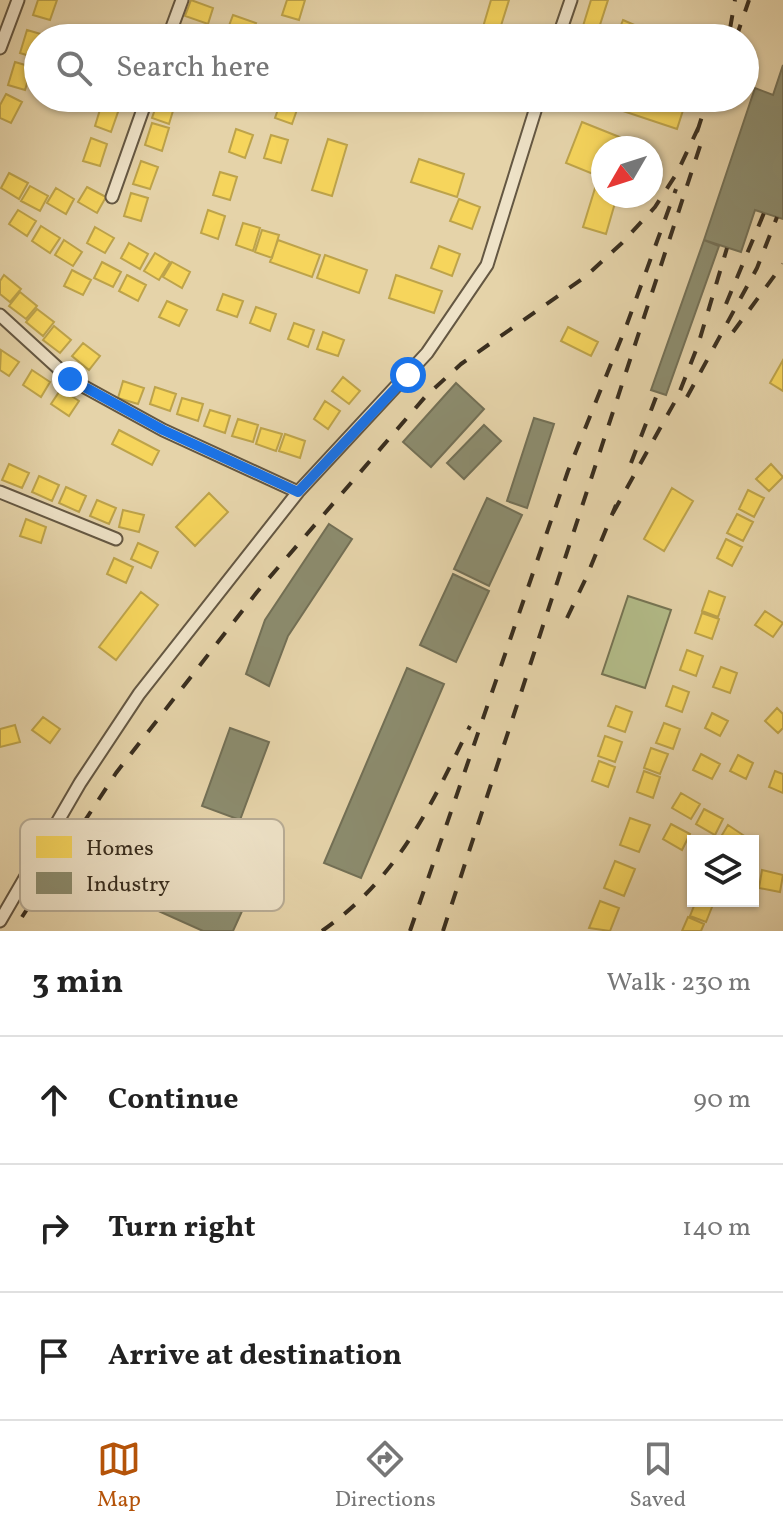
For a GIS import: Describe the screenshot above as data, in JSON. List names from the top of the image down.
{
  "legend": ["Homes", "Industry"],
  "north": "bottom left",
  "page": {
    "search": "Search here",
    "heading": ["3 min", "Walk · 230 m"],
    "list": [
      ["Continue", "90 m"],
      ["Turn right", "140 m"],
      "Arrive at destination"
    ],
    "nav": ["Map", "Directions", "Saved"]
  }
}
